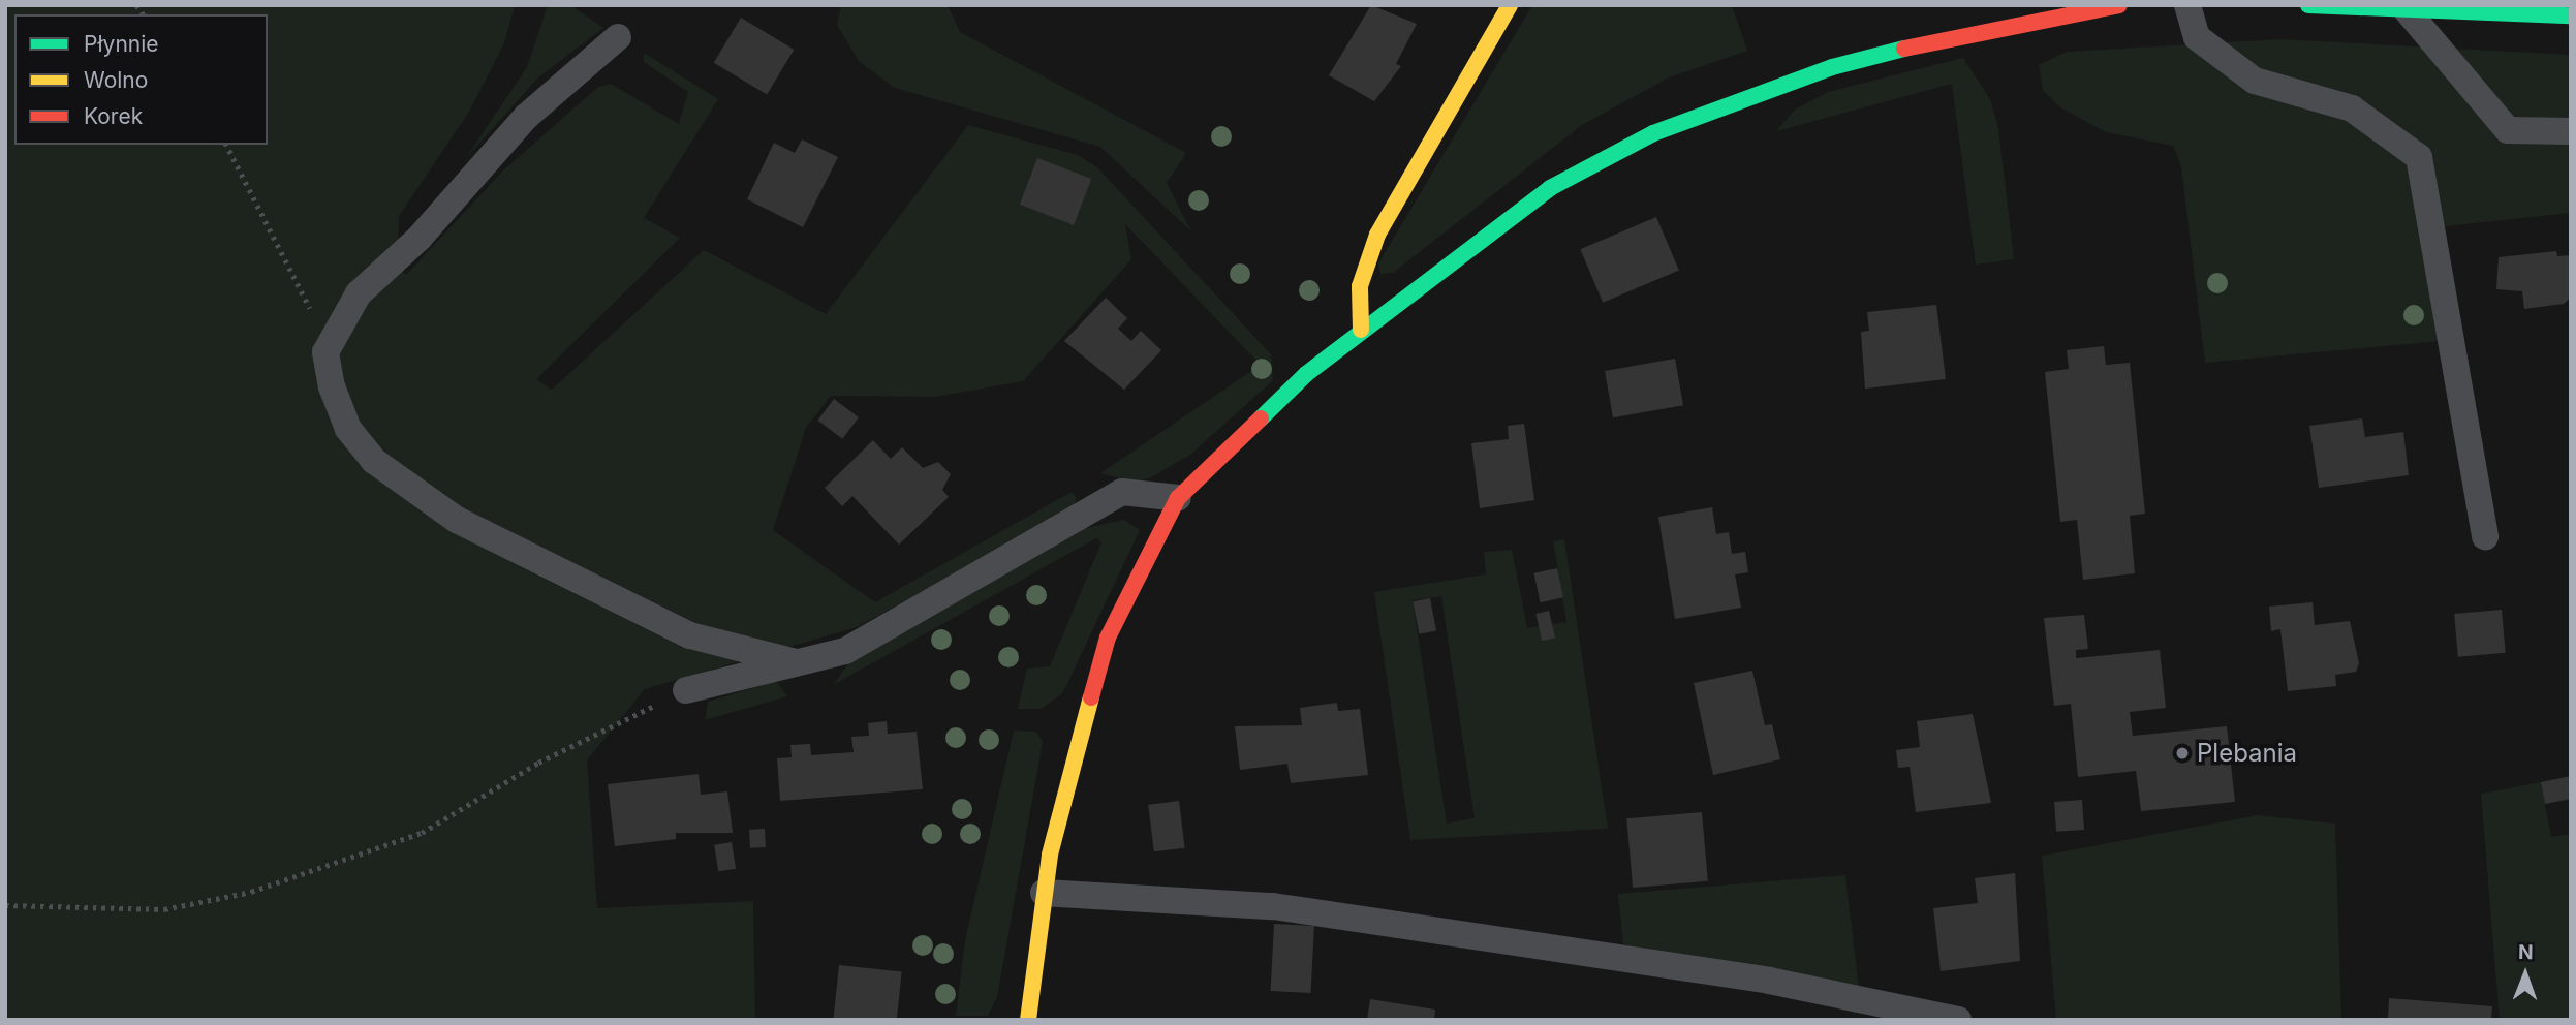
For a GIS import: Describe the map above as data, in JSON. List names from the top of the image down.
{
  "places": ["Plebania"],
  "legend": ["Płynnie", "Wolno", "Korek"],
  "north": "top"
}
